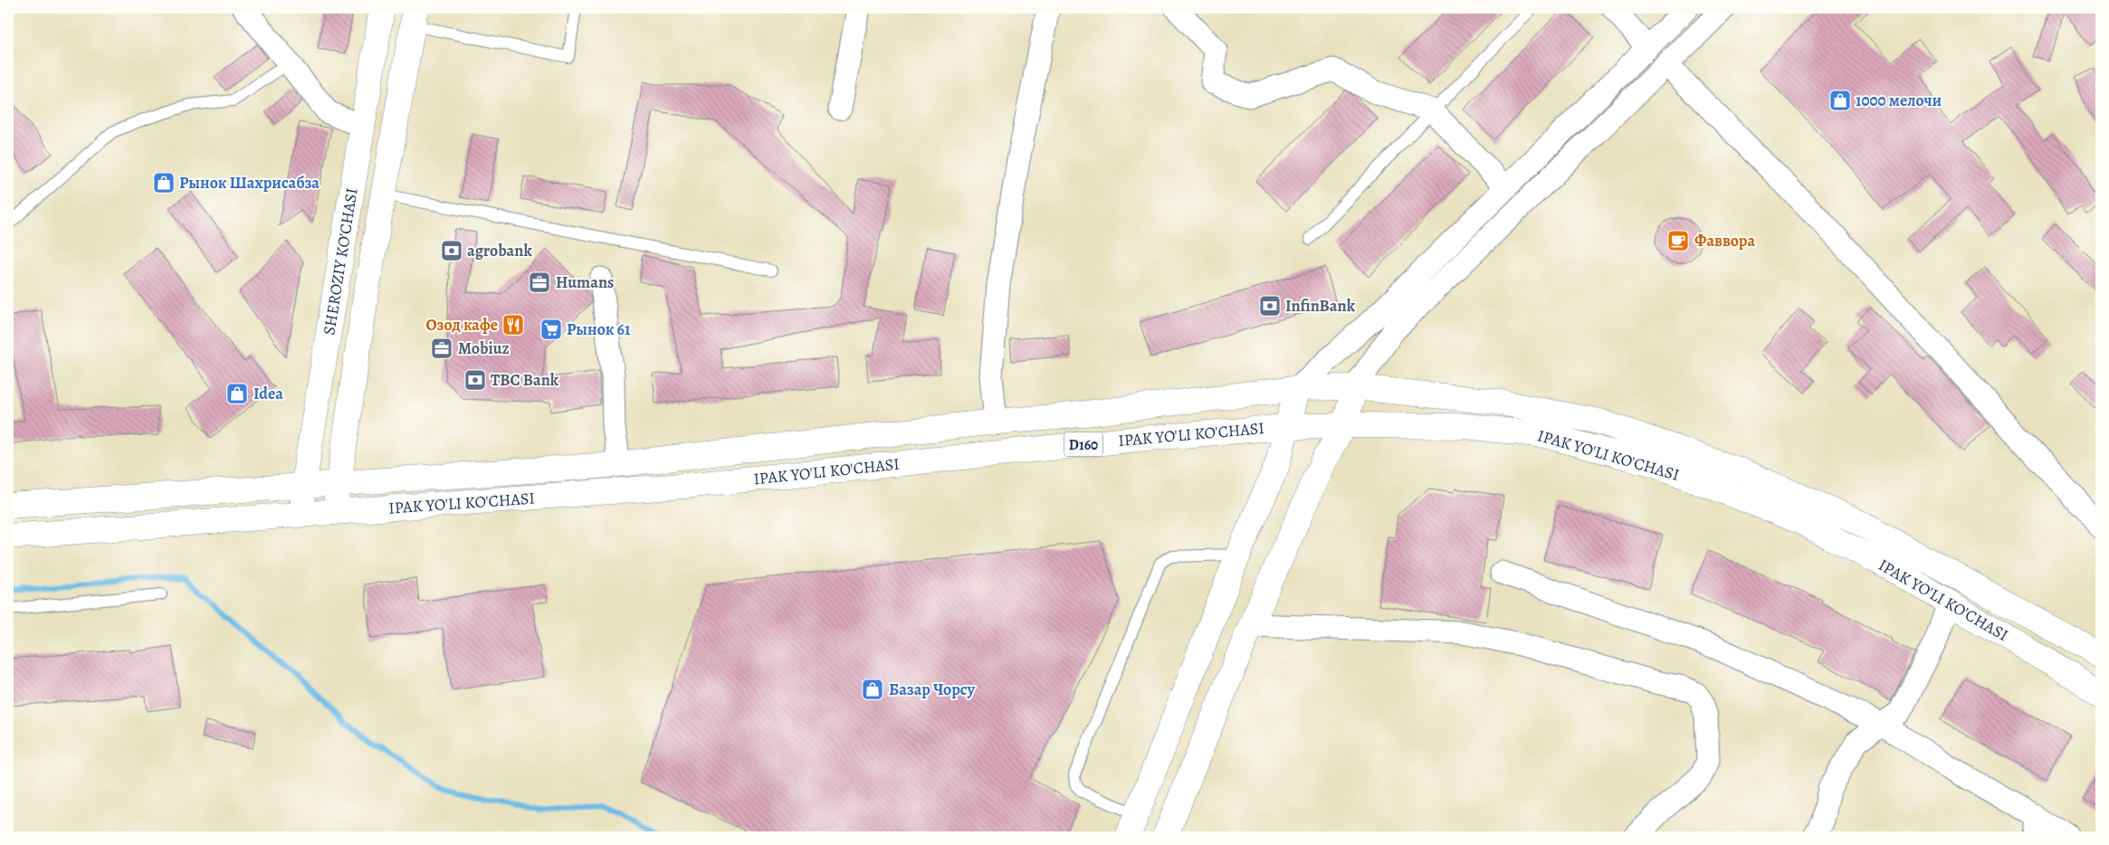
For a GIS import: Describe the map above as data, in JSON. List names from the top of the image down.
{
  "streets": {
    "main road": ["SHEROZIY KO'CHASI", "IPAK YO'LI KO'CHASI", "D160"]
  },
  "crossings": [
    ["SHEROZIY KO'CHASI", "IPAK YO'LI KO'CHASI"]
  ],
  "places": {
    "shop": [
      "1000 мелочи",
      "Рынок Шахрисабза",
      "Idea",
      "Базар Чорсу"
    ],
    "cafe": ["Фаввора"],
    "bank": ["agrobank", "InfinBank", "TBC Bank"],
    "office": ["Humans", "Mobiuz"],
    "restaurant": ["Озод кафе"],
    "supermarket": ["Рынок 61"]
  }
}
